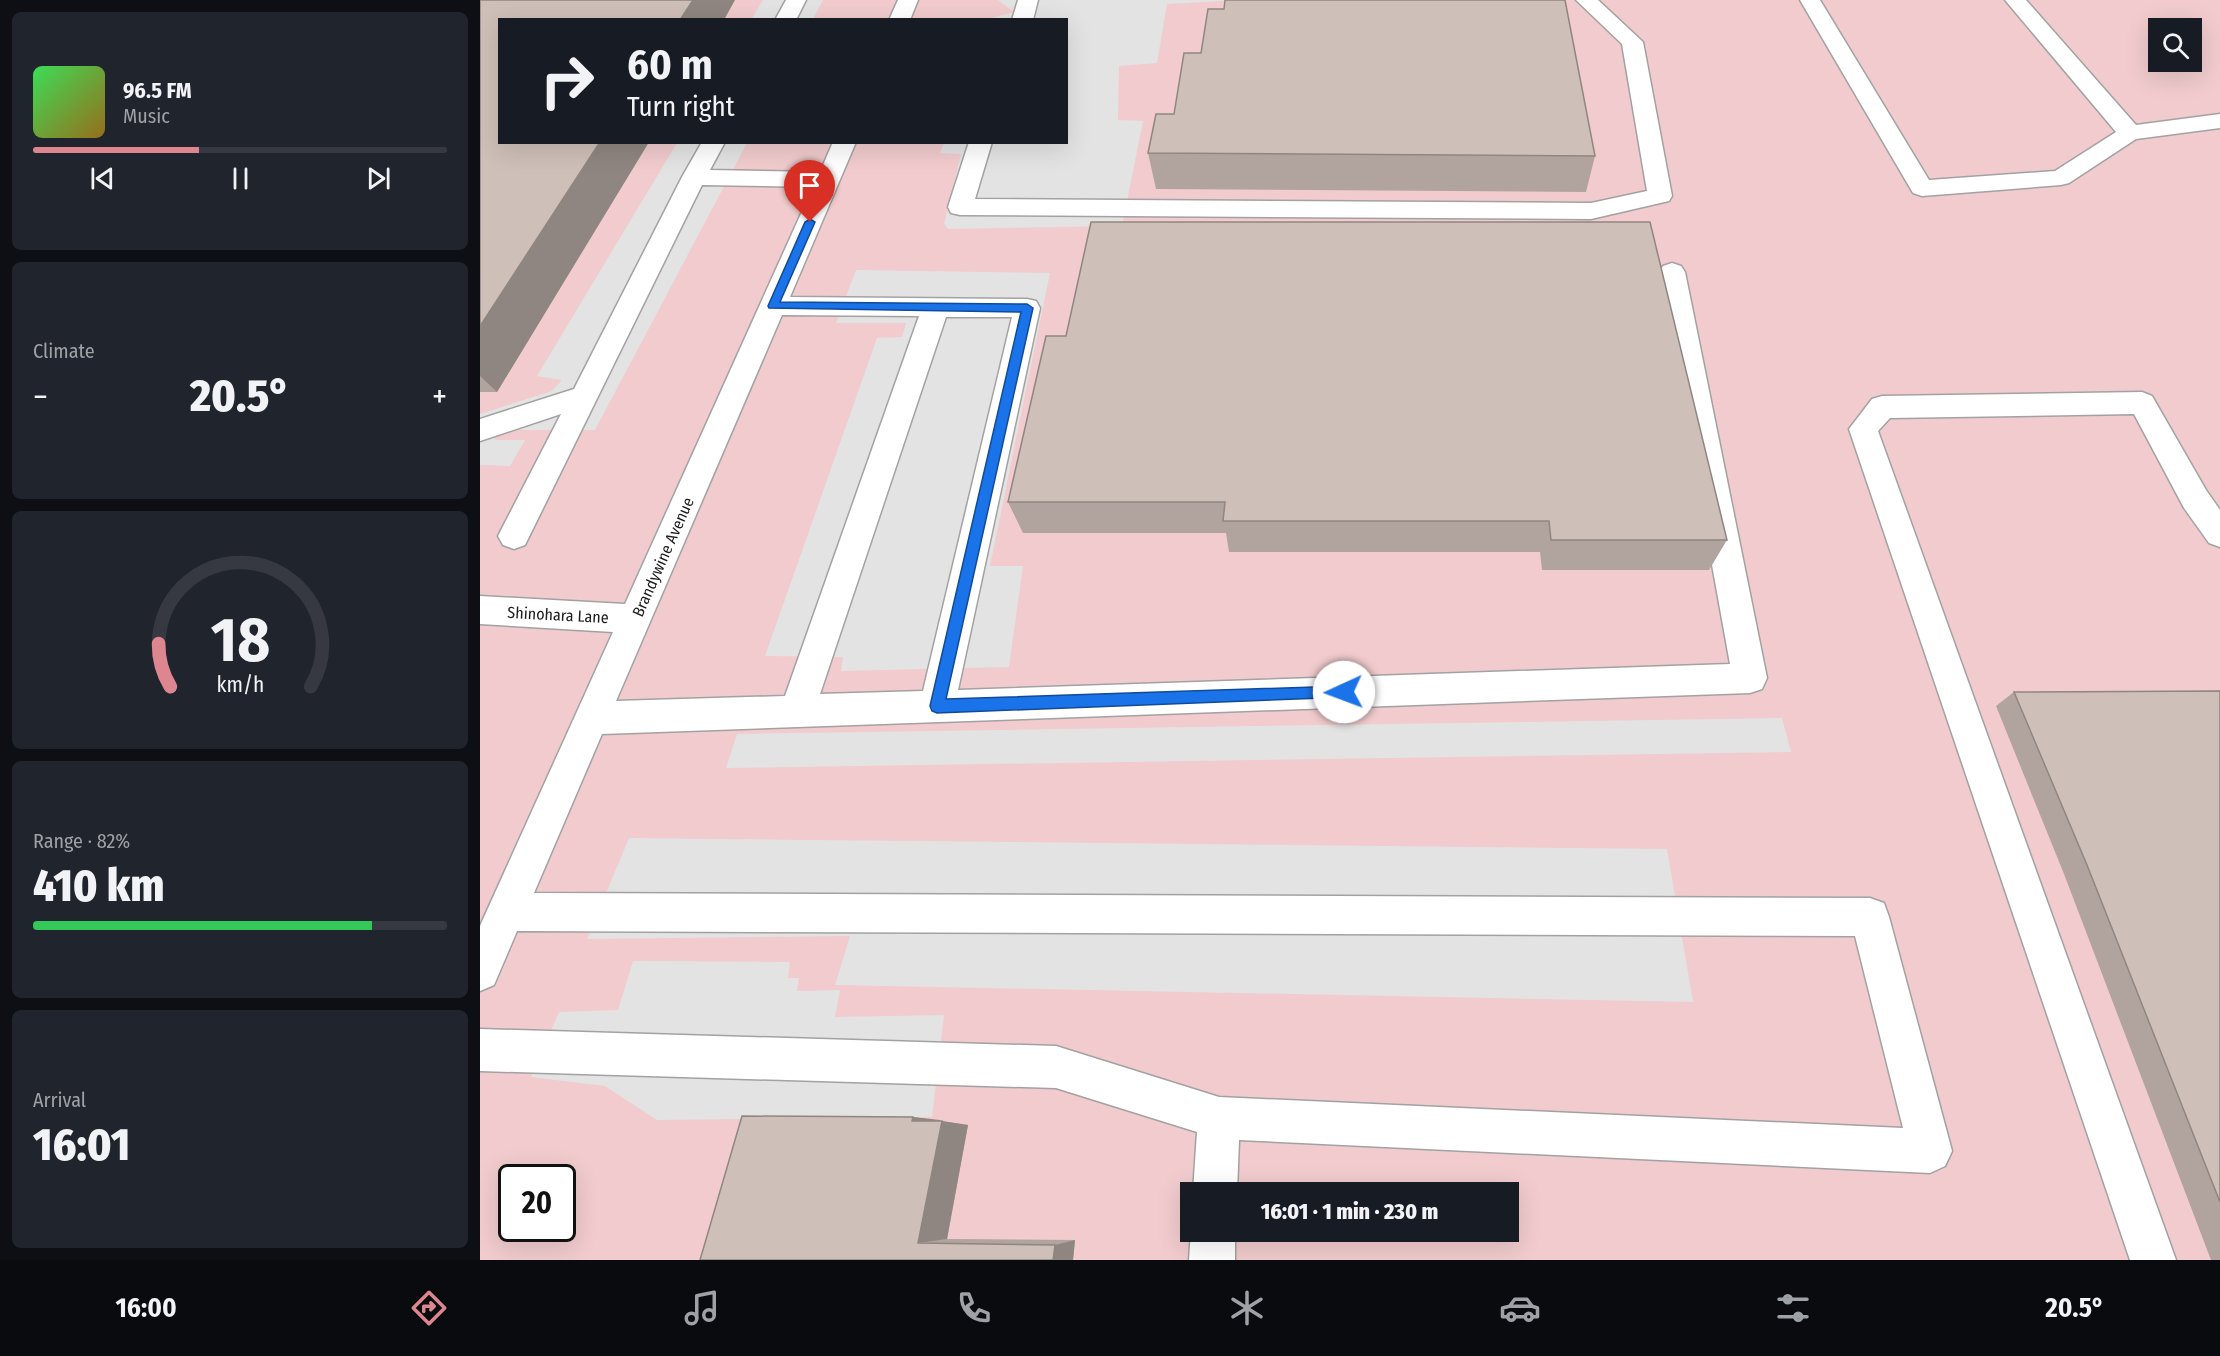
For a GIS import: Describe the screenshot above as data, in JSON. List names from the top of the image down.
{
  "streets": {
    "street": ["Brandywine Avenue", "Shinohara Lane"]
  },
  "crossings": [
    ["Brandywine Avenue", "Shinohara Lane"]
  ],
  "page": {
    "turn": ["60 m", "Turn right"],
    "song": ["96.5 FM", "Music"],
    "tile": [
      "Climate",
      ["Range · 82%", "410 km"],
      ["Arrival", "16:01"]
    ],
    "heat": ["−", "20.5°", "+"],
    "limit": "20",
    "trip": "16:01 · 1 min · 230 m",
    "tabs": ["16:00", "20.5°"],
    "gauge": ["18", "km/h"]
  }
}
